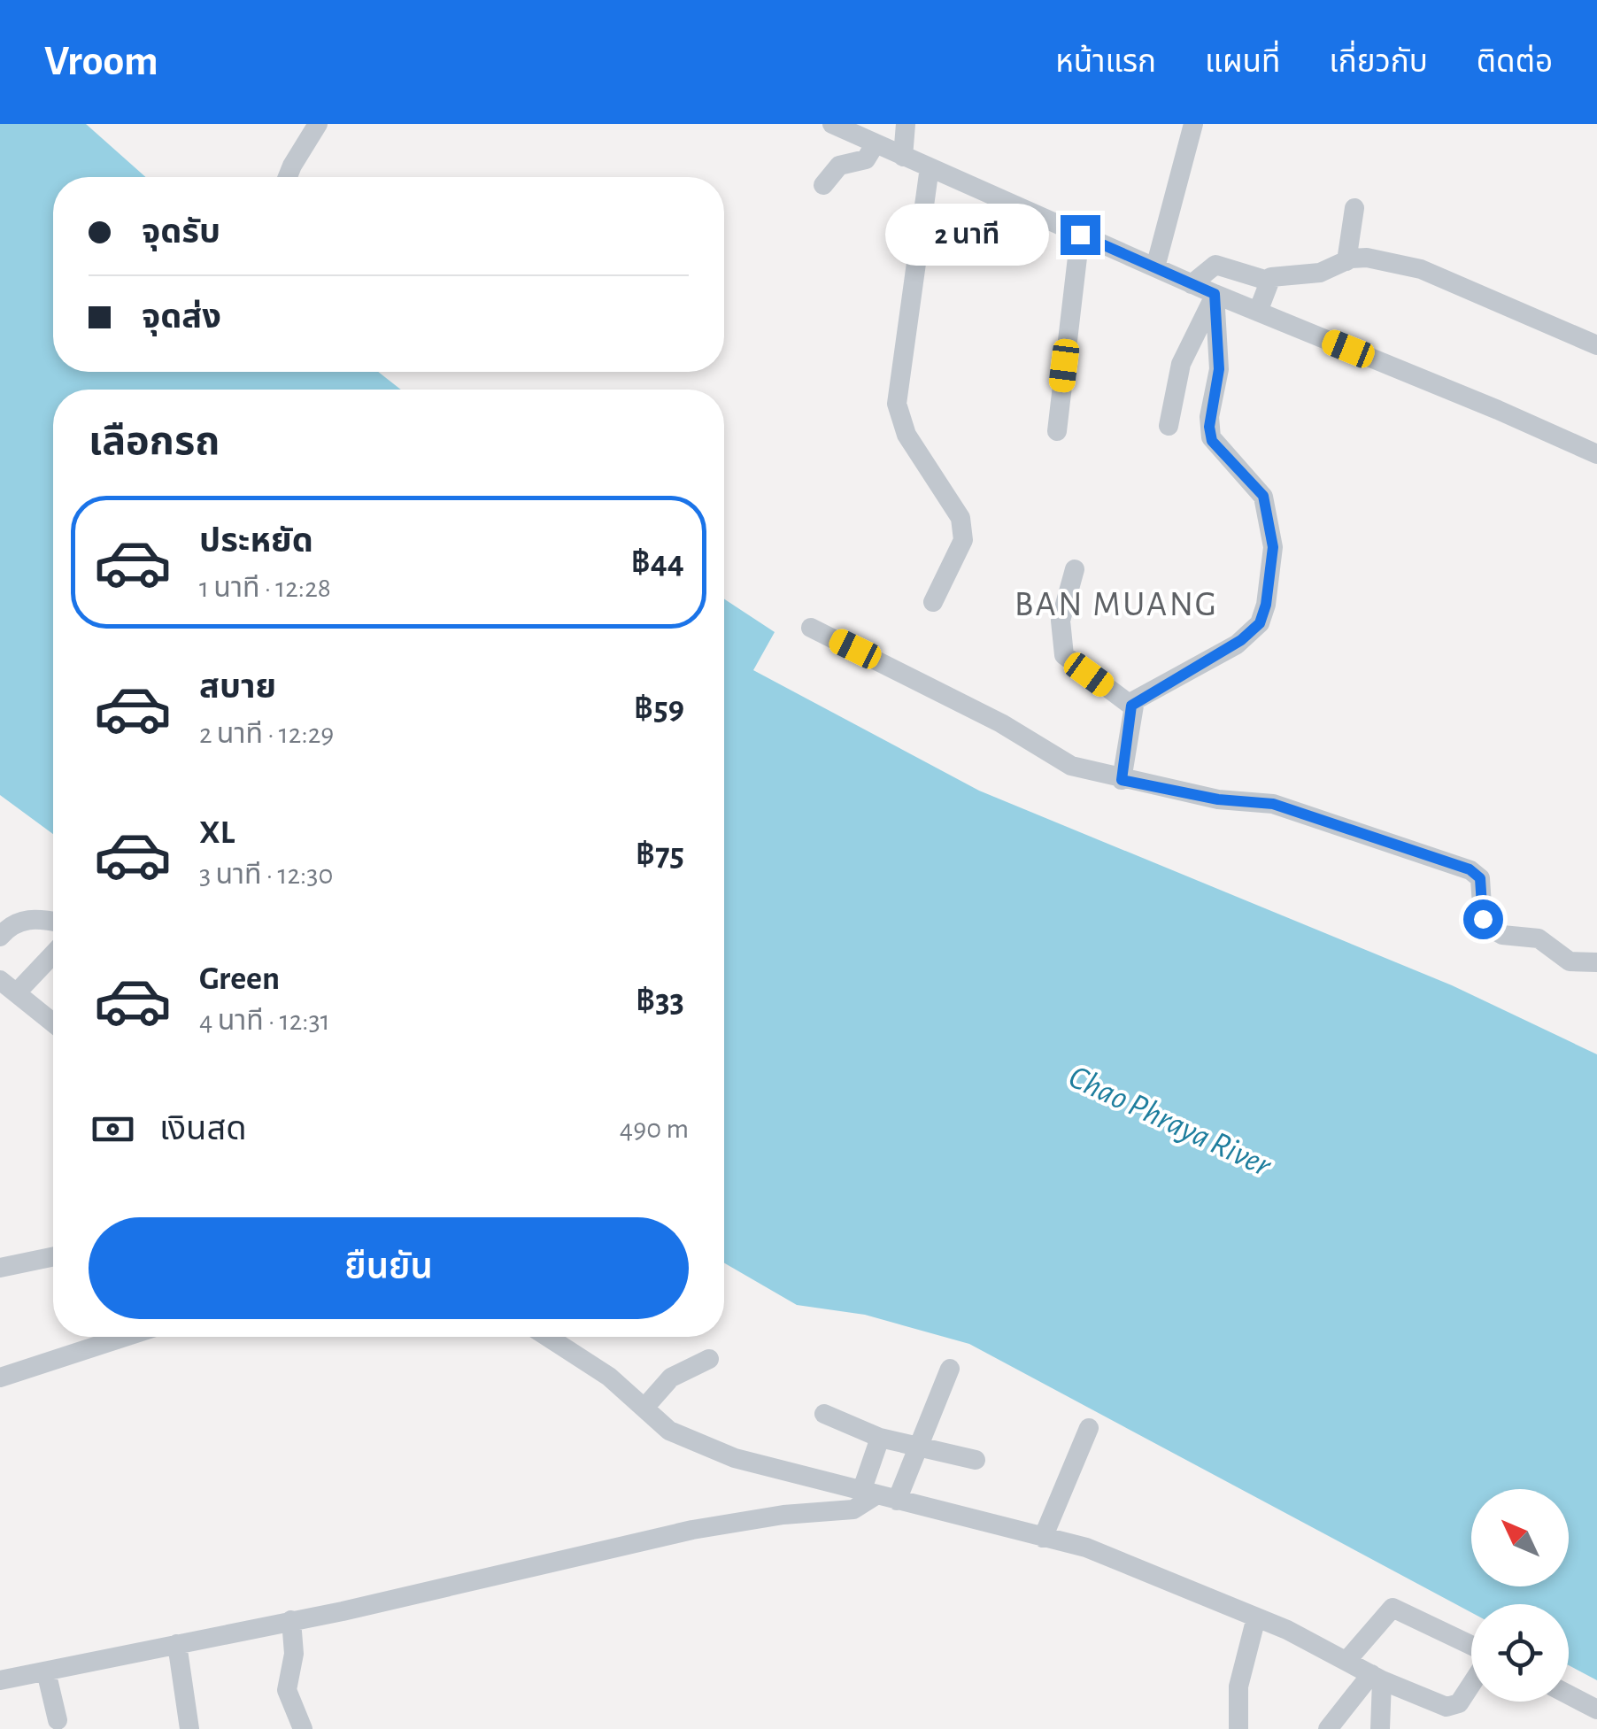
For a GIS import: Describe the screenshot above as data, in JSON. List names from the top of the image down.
{
  "districts": ["BAN MUANG"],
  "water": ["Chao Phraya River"],
  "north": "top left",
  "page": {
    "header": "Vroom",
    "nav": [
      "หน้าแรก",
      "แผนที่",
      "เกี่ยวกับ",
      "ติดต่อ"
    ],
    "banner": ["จุดรับ", "จุดส่ง"],
    "bubble": "2 นาที",
    "heading": "เลือกรถ",
    "list": [
      {
        "name": "ประหยัด",
        "note": "1 นาที · 12:28",
        "value": "฿44"
      },
      {
        "name": "สบาย",
        "note": "2 นาที · 12:29",
        "value": "฿59"
      },
      {
        "name": "XL",
        "note": "3 นาที · 12:30",
        "value": "฿75"
      },
      {
        "name": "Green",
        "note": "4 นาที · 12:31",
        "value": "฿33"
      }
    ],
    "pay": ["เงินสด", "490 m"],
    "buttons": "ยืนยัน"
  }
}
